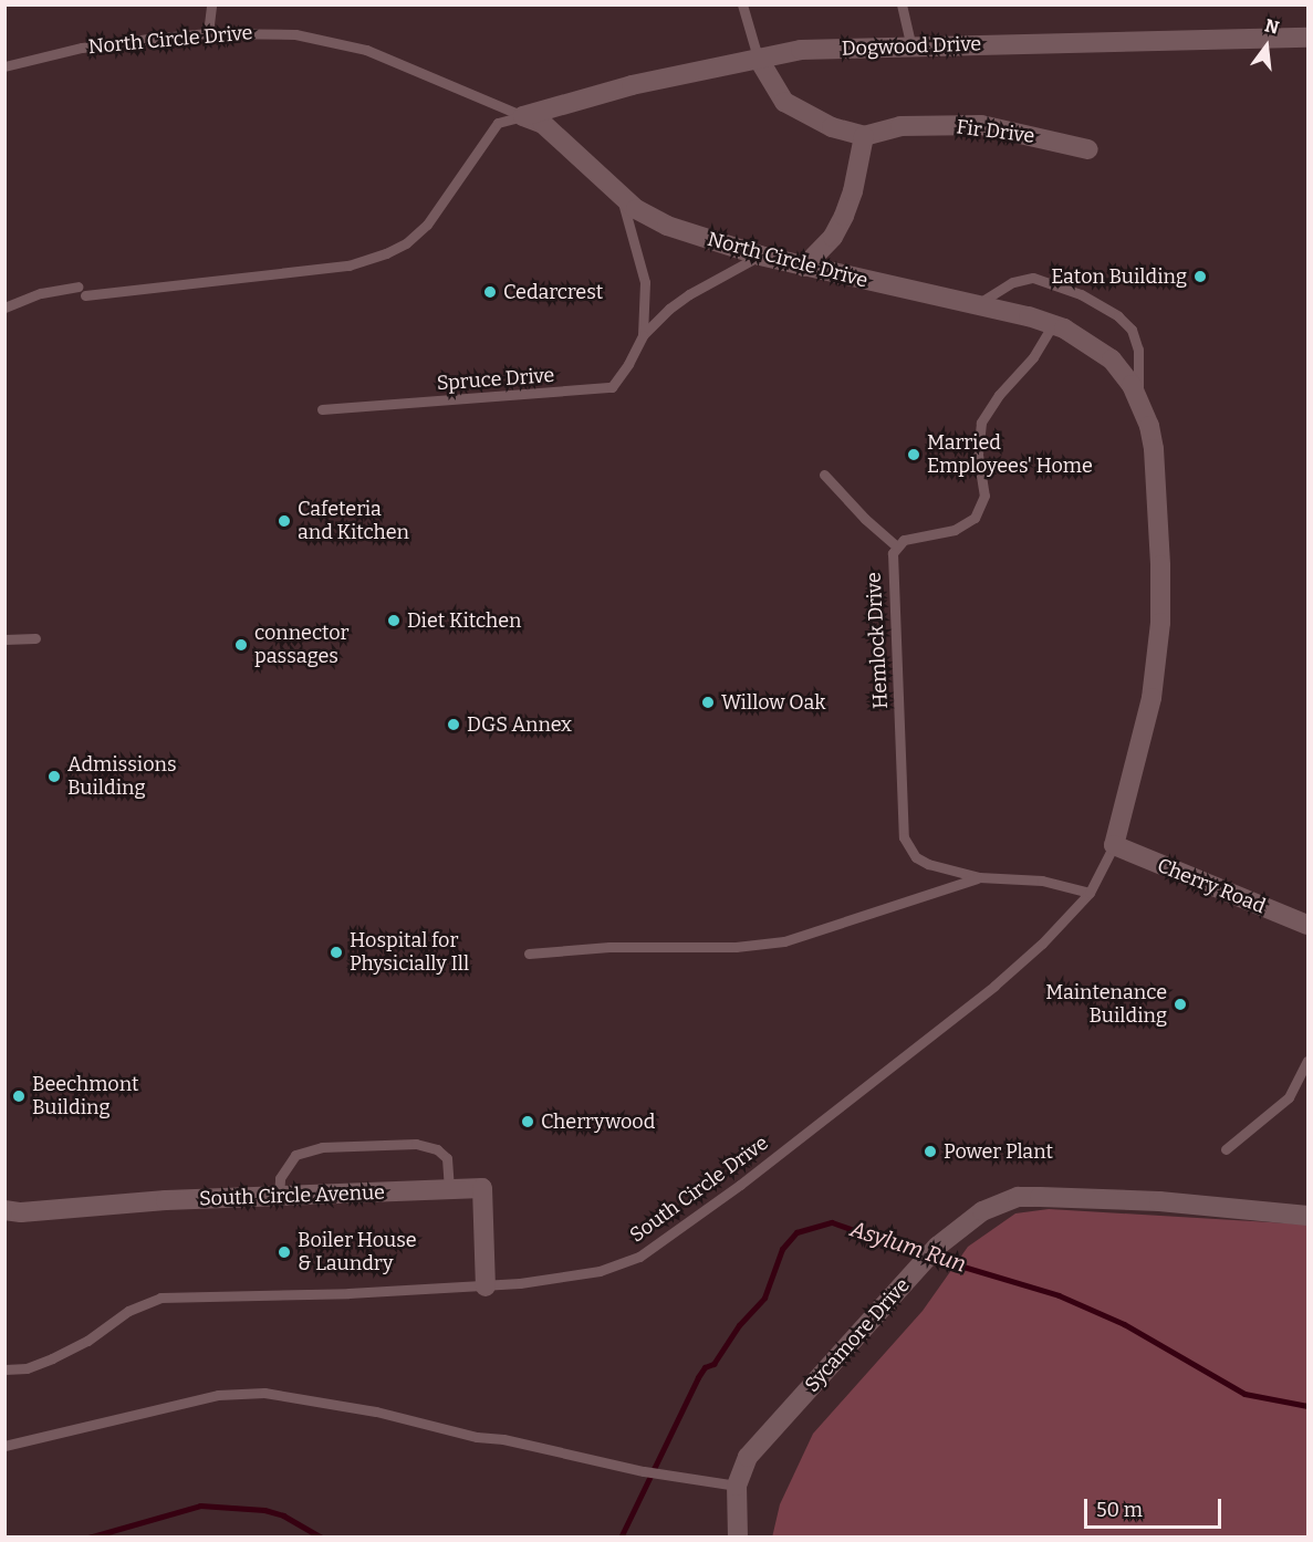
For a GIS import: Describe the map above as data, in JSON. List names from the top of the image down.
{
  "streets": {
    "street": [
      "North Circle Drive",
      "Dogwood Drive",
      "Fir Drive",
      "Cherry Road",
      "South Circle Avenue",
      "Sycamore Drive"
    ],
    "lane": ["Spruce Drive", "Hemlock Drive", "South Circle Drive"]
  },
  "crossings": [
    ["North Circle Drive", "Dogwood Drive"],
    ["North Circle Drive", "Spruce Drive"],
    ["North Circle Drive", "Hemlock Drive"],
    ["North Circle Drive", "Cherry Road"],
    ["North Circle Drive", "South Circle Drive"],
    ["Hemlock Drive", "South Circle Drive"],
    ["Cherry Road", "South Circle Drive"],
    ["South Circle Drive", "South Circle Avenue"]
  ],
  "water": ["Asylum Run"],
  "places": [
    "Eaton Building",
    "Cedarcrest",
    "Married Employees' Home",
    "Cafeteria and Kitchen",
    "Diet Kitchen",
    "connector passages",
    "Willow Oak",
    "DGS Annex",
    "Admissions Building",
    "Hospital for Physicially Ill",
    "Maintenance Building",
    "Beechmont Building",
    "Cherrywood",
    "Power Plant",
    "Boiler House & Laundry"
  ],
  "scale_bar": "50 m",
  "north": "top"
}
